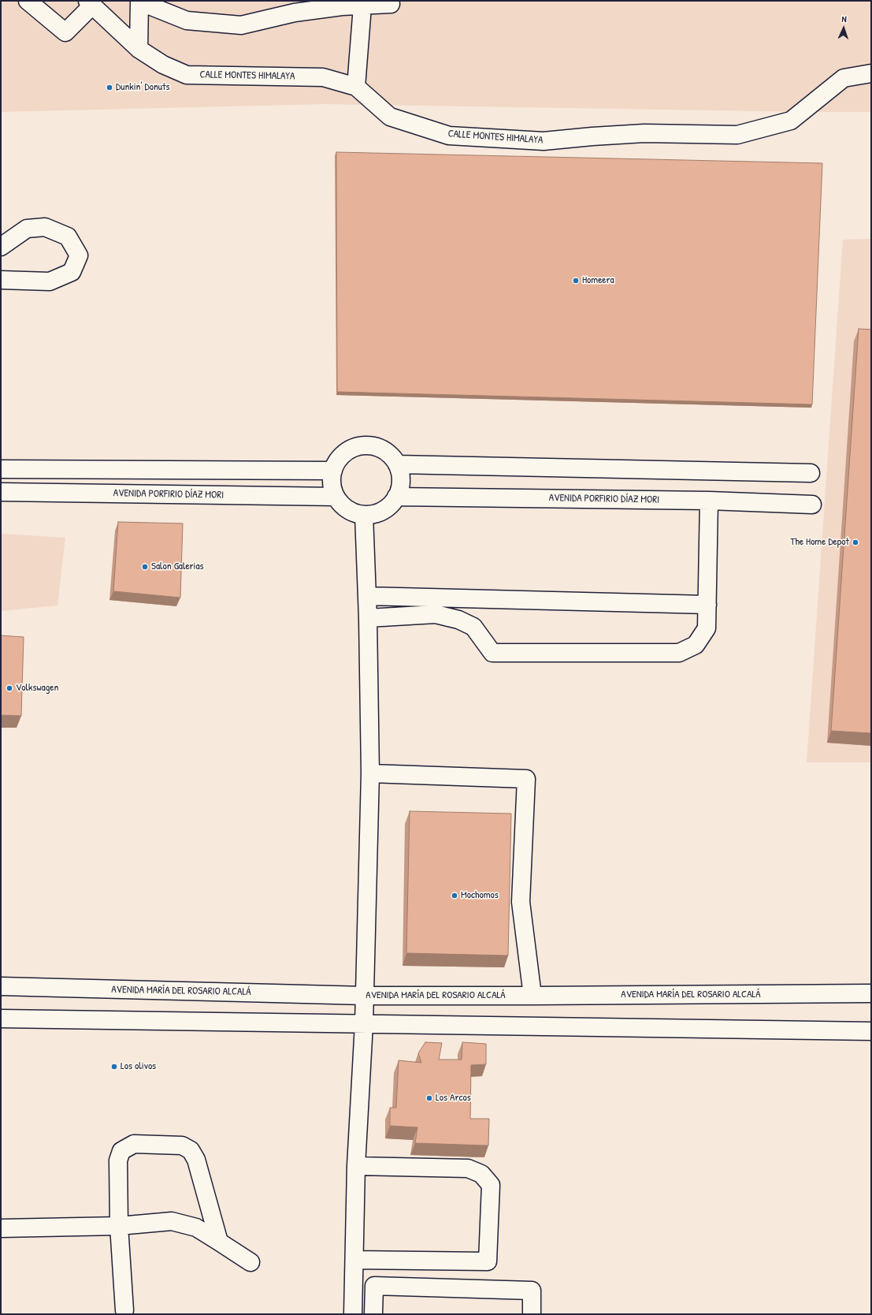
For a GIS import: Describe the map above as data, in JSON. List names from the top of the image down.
{
  "streets": {
    "street": ["CALLE MONTES HIMALAYA", "AVENIDA PORFIRIO DÍAZ MORI", "AVENIDA MARÍA DEL ROSARIO ALCALÁ"]
  },
  "places": [
    "Dunkin' Donuts",
    "Homeera",
    "The Home Depot",
    "Salon Galerias",
    "Volkswagen",
    "Mochomos",
    "Los olivos",
    "Los Arcos"
  ],
  "north": "top"
}
